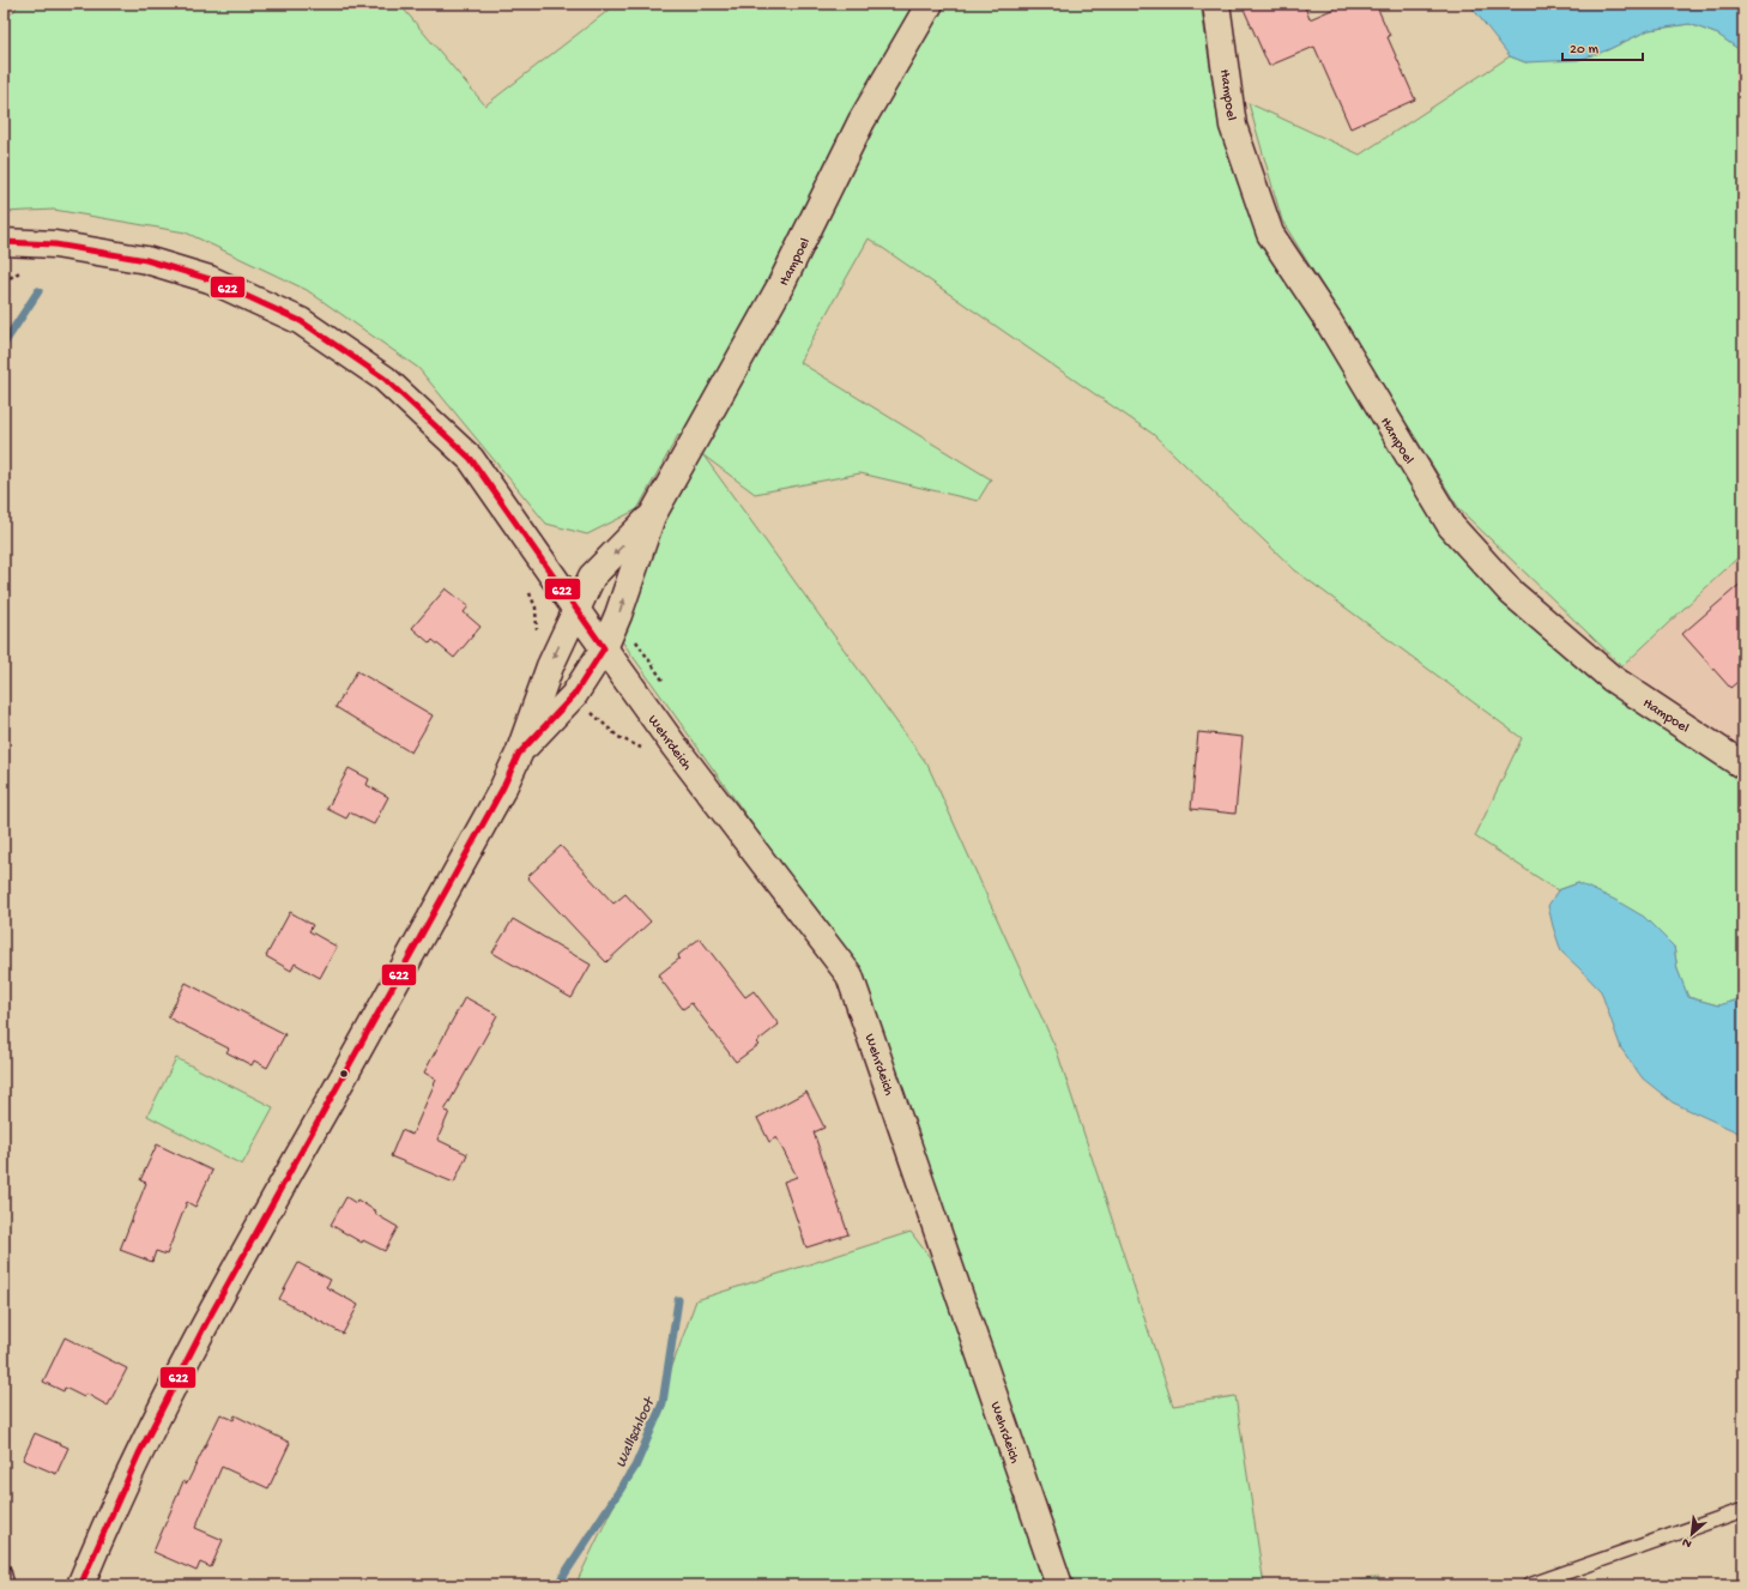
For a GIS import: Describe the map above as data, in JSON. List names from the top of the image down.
{
  "streets": {
    "street": ["Hampoel", "Wehrdeich"]
  },
  "crossings": [
    ["Hampoel", "Wehrdeich"]
  ],
  "water": ["Wallschloot"],
  "lines": ["transit line 622"],
  "scale_bar": "20 m",
  "north": "bottom left"
}
